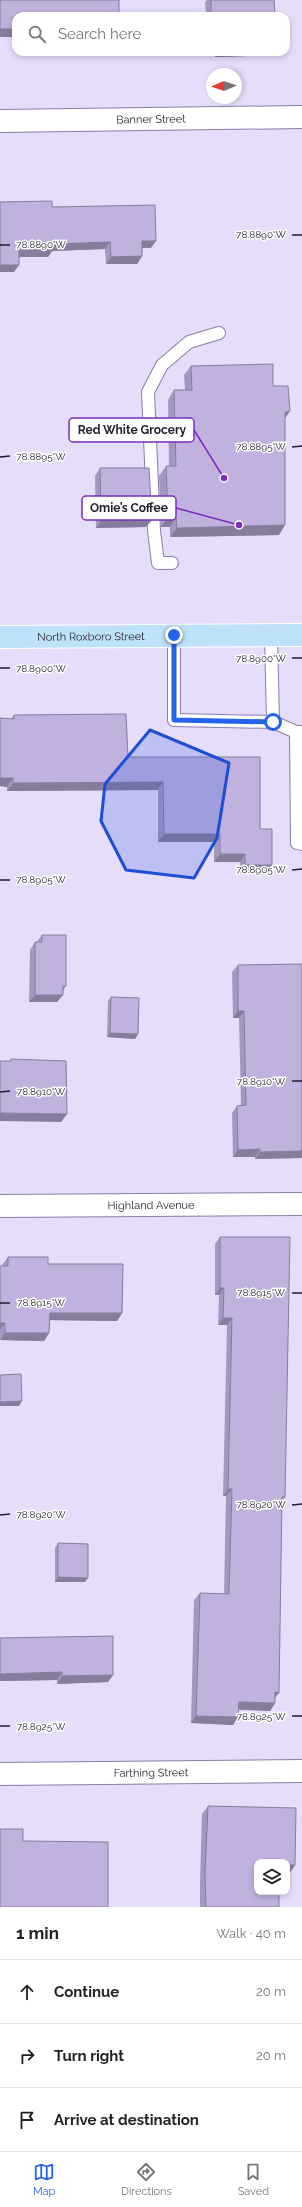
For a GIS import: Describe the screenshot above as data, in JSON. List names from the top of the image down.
{
  "streets": {
    "main road": ["North Roxboro Street"],
    "street": ["Banner Street", "Highland Avenue", "Farthing Street"]
  },
  "places": ["Red White Grocery", "Omie’s Coffee"],
  "north": "left",
  "page": {
    "search": "Search here",
    "heading": ["1 min", "Walk · 40 m"],
    "list": [
      ["Continue", "20 m"],
      ["Turn right", "20 m"],
      "Arrive at destination"
    ],
    "nav": ["Map", "Directions", "Saved"]
  },
  "coordinates": [
    "78.8890°W",
    "78.8895°W",
    "78.8900°W",
    "78.8905°W",
    "78.8910°W",
    "78.8915°W",
    "78.8920°W",
    "78.8925°W"
  ]
}
